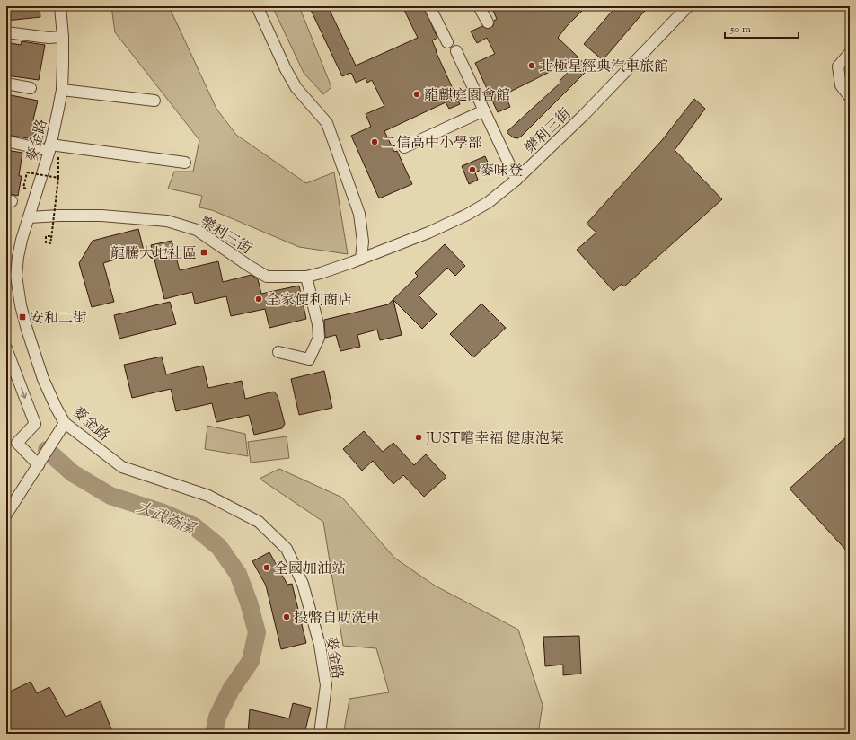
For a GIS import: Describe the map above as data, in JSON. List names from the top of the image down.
{
  "streets": {
    "street": ["樂利三街", "麥金路"]
  },
  "crossings": [
    ["樂利三街", "麥金路"]
  ],
  "water": ["大武崙溪"],
  "places": {
    "other": [
      "北極星經典汽車旅館",
      "龍麒庭園會館",
      "二信高中小學部",
      "麥味登",
      "全家便利商店",
      "JUST嚐幸福 健康泡菜",
      "全國加油站",
      "投幣自助洗車"
    ],
    "transit": ["龍騰大地社區", "安和二街"]
  },
  "scale_bar": "50 m"
}
